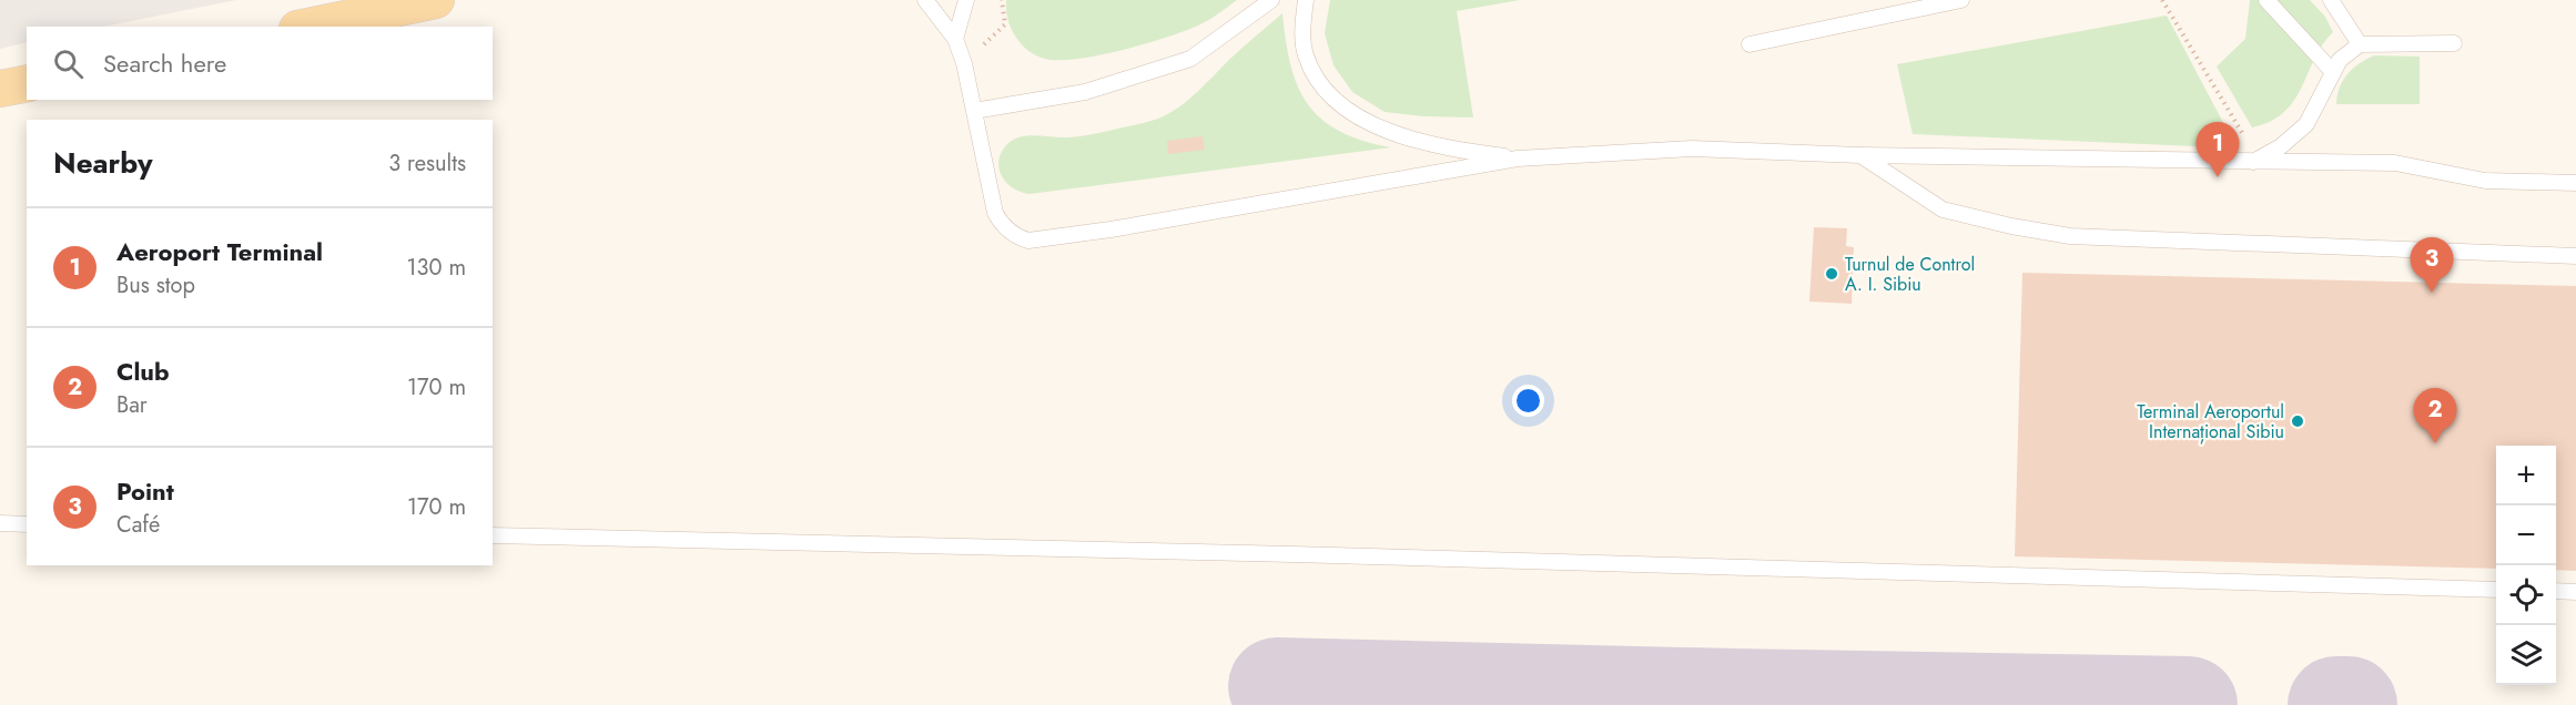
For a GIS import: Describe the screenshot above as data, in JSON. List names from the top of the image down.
{
  "places": ["Turnul de Control A. I. Sibiu", "Terminal Aeroportul Internațional Sibiu"],
  "page": {
    "search": "Search here",
    "heading": ["Nearby", "3 results"],
    "pins": ["1", "3", "2"],
    "list": [
      {
        "mark": "1",
        "name": "Aeroport Terminal",
        "note": "Bus stop",
        "value": "130 m"
      },
      {
        "mark": "2",
        "name": "Club",
        "note": "Bar",
        "value": "170 m"
      },
      {
        "mark": "3",
        "name": "Point",
        "note": "Café",
        "value": "170 m"
      }
    ],
    "map_buttons": ["+", "−"]
  }
}
